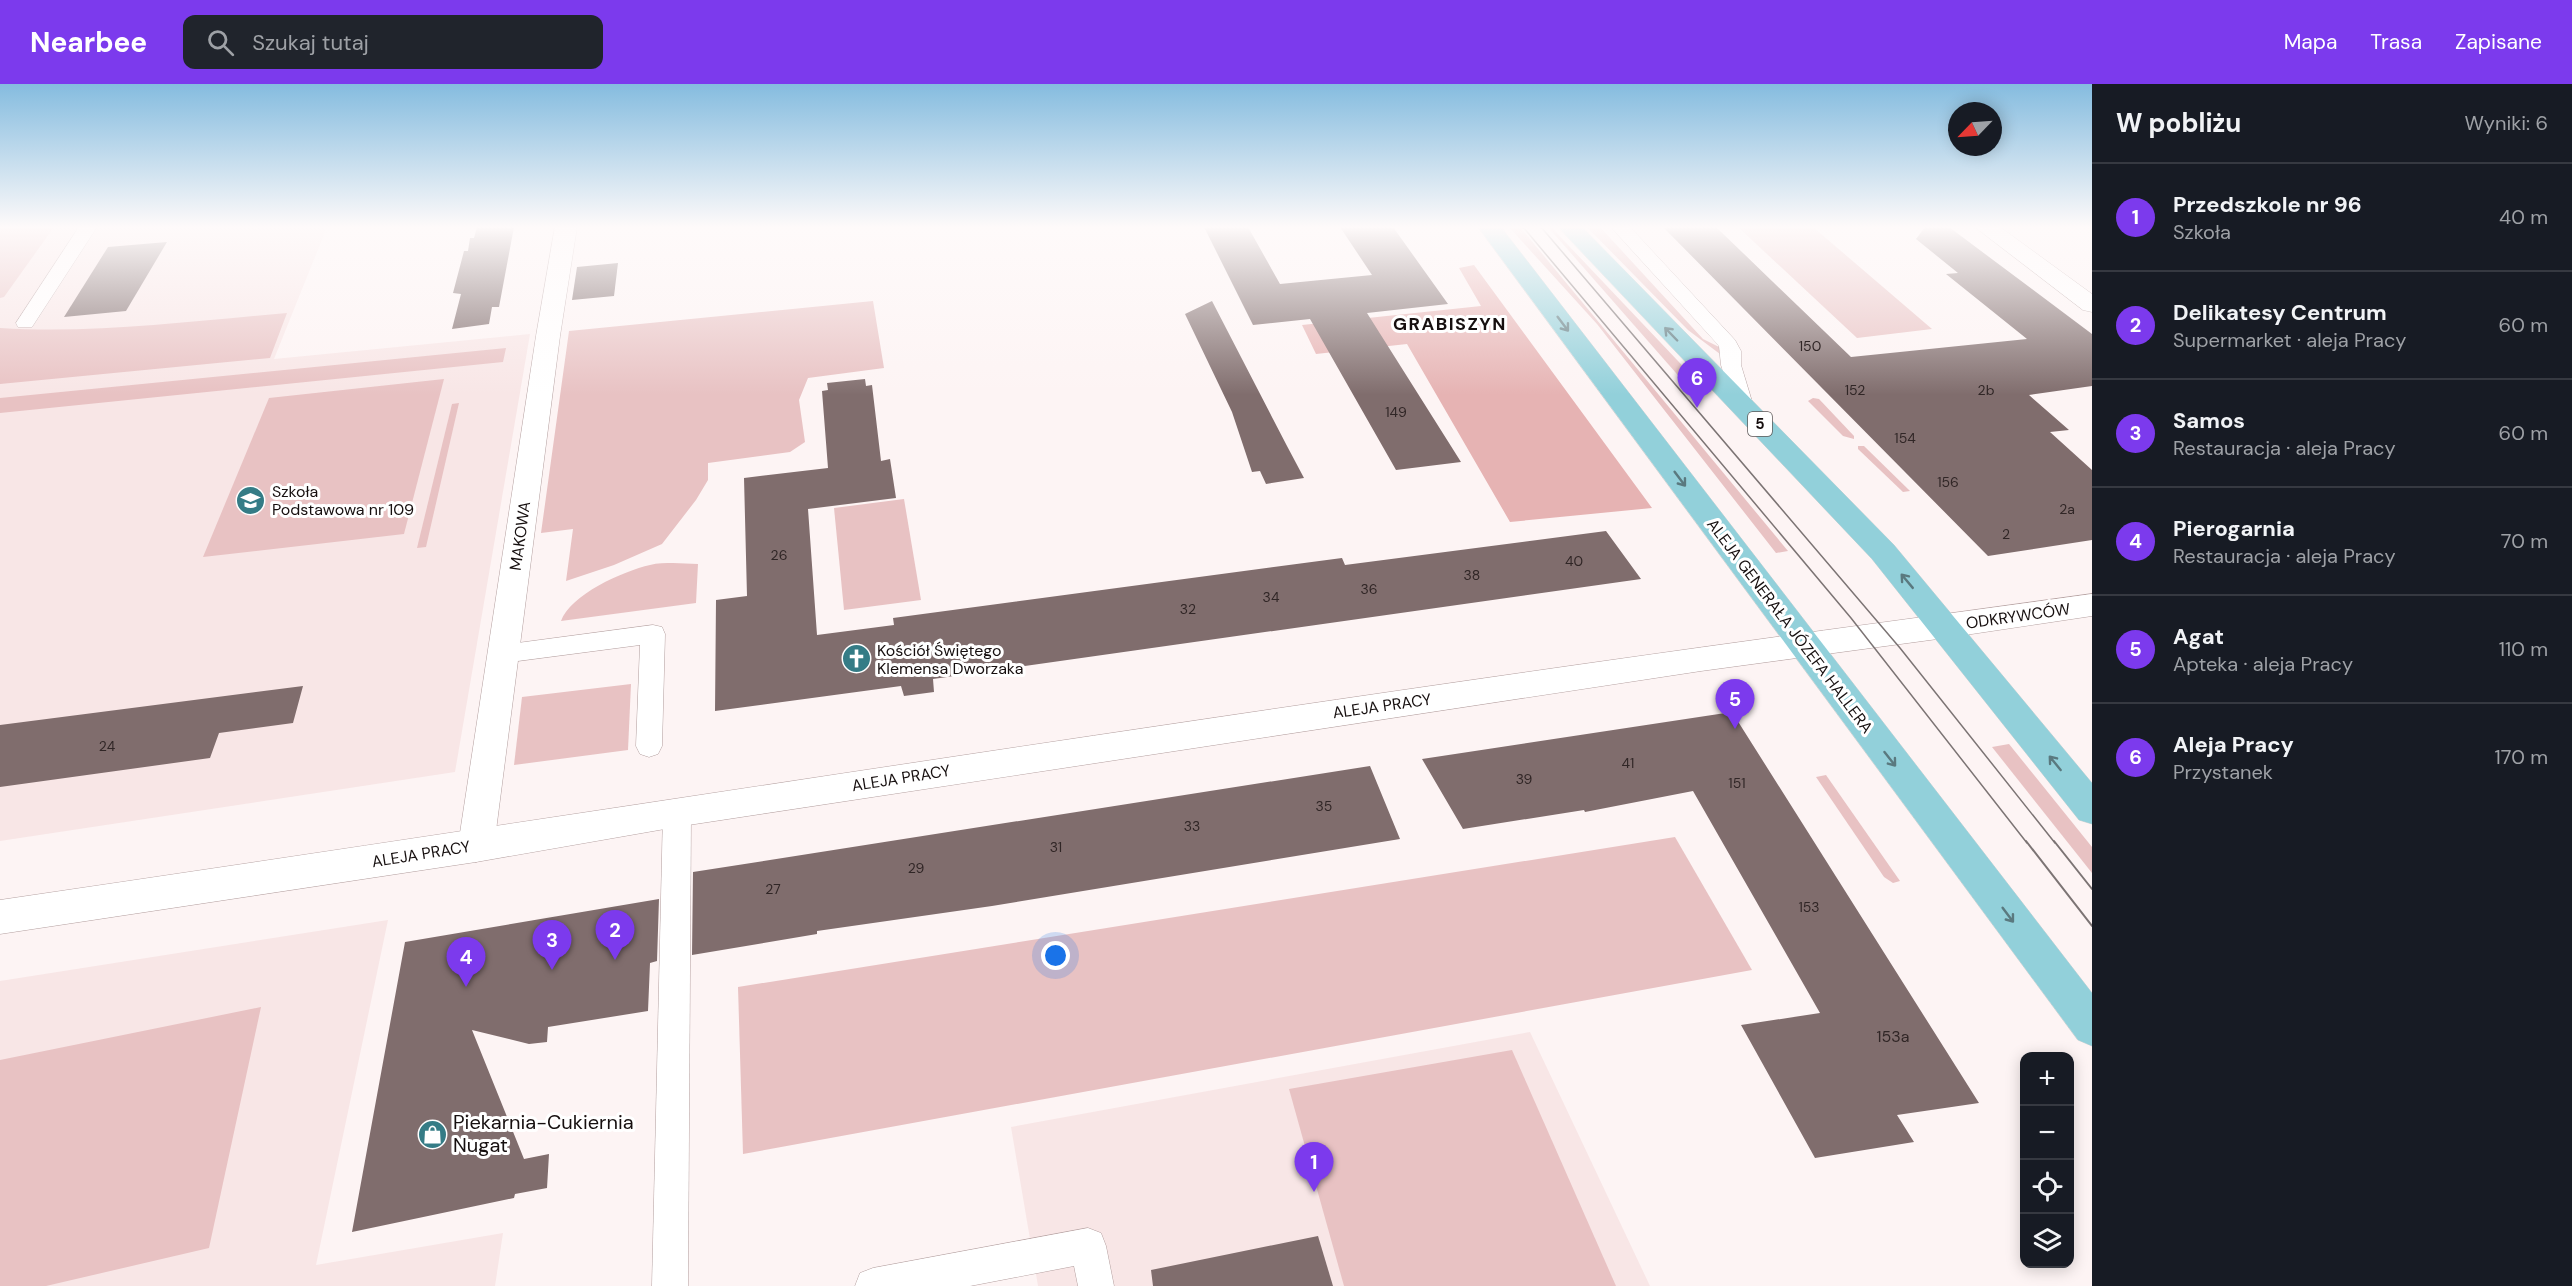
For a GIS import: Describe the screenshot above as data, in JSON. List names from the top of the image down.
{
  "streets": {
    "main road": ["5", "ALEJA GENERAŁA JÓZEFA HALLERA"],
    "street": ["MAKOWA", "ODKRYWCÓW", "ALEJA PRACY"]
  },
  "crossings": [
    ["5", "ODKRYWCÓW"],
    ["MAKOWA", "ALEJA PRACY"],
    ["ODKRYWCÓW", "ALEJA GENERAŁA JÓZEFA HALLERA"],
    ["ODKRYWCÓW", "ALEJA PRACY"],
    ["ALEJA GENERAŁA JÓZEFA HALLERA", "ALEJA PRACY"]
  ],
  "districts": ["GRABISZYN"],
  "places": {
    "school or university": ["Szkoła Podstawowa nr 109"],
    "church": ["Kościół Świętego Klemensa Dworzaka"],
    "shop": ["Piekarnia-Cukiernia Nugat"]
  },
  "house_numbers": [
    "150",
    "152",
    "2b",
    "149",
    "154",
    "156",
    "2a",
    "2",
    "26",
    "40",
    "38",
    "36",
    "34",
    "32",
    "24",
    "41",
    "39",
    "151",
    "35",
    "33",
    "31",
    "29",
    "27",
    "153",
    "153a"
  ],
  "north": "bottom left",
  "page": {
    "header": "Nearbee",
    "search": "Szukaj tutaj",
    "nav": ["Mapa", "Trasa", "Zapisane"],
    "heading": ["W pobliżu", "Wyniki: 6"],
    "list": [
      {
        "mark": "1",
        "name": "Przedszkole nr 96",
        "note": "Szkoła",
        "value": "40 m"
      },
      {
        "mark": "2",
        "name": "Delikatesy Centrum",
        "note": "Supermarket · aleja Pracy",
        "value": "60 m"
      },
      {
        "mark": "3",
        "name": "Samos",
        "note": "Restauracja · aleja Pracy",
        "value": "60 m"
      },
      {
        "mark": "4",
        "name": "Pierogarnia",
        "note": "Restauracja · aleja Pracy",
        "value": "70 m"
      },
      {
        "mark": "5",
        "name": "Agat",
        "note": "Apteka · aleja Pracy",
        "value": "110 m"
      },
      {
        "mark": "6",
        "name": "Aleja Pracy",
        "note": "Przystanek",
        "value": "170 m"
      }
    ],
    "pins": [
      "6",
      "5",
      "2",
      "3",
      "4",
      "1"
    ],
    "map_buttons": ["+", "−"]
  }
}
